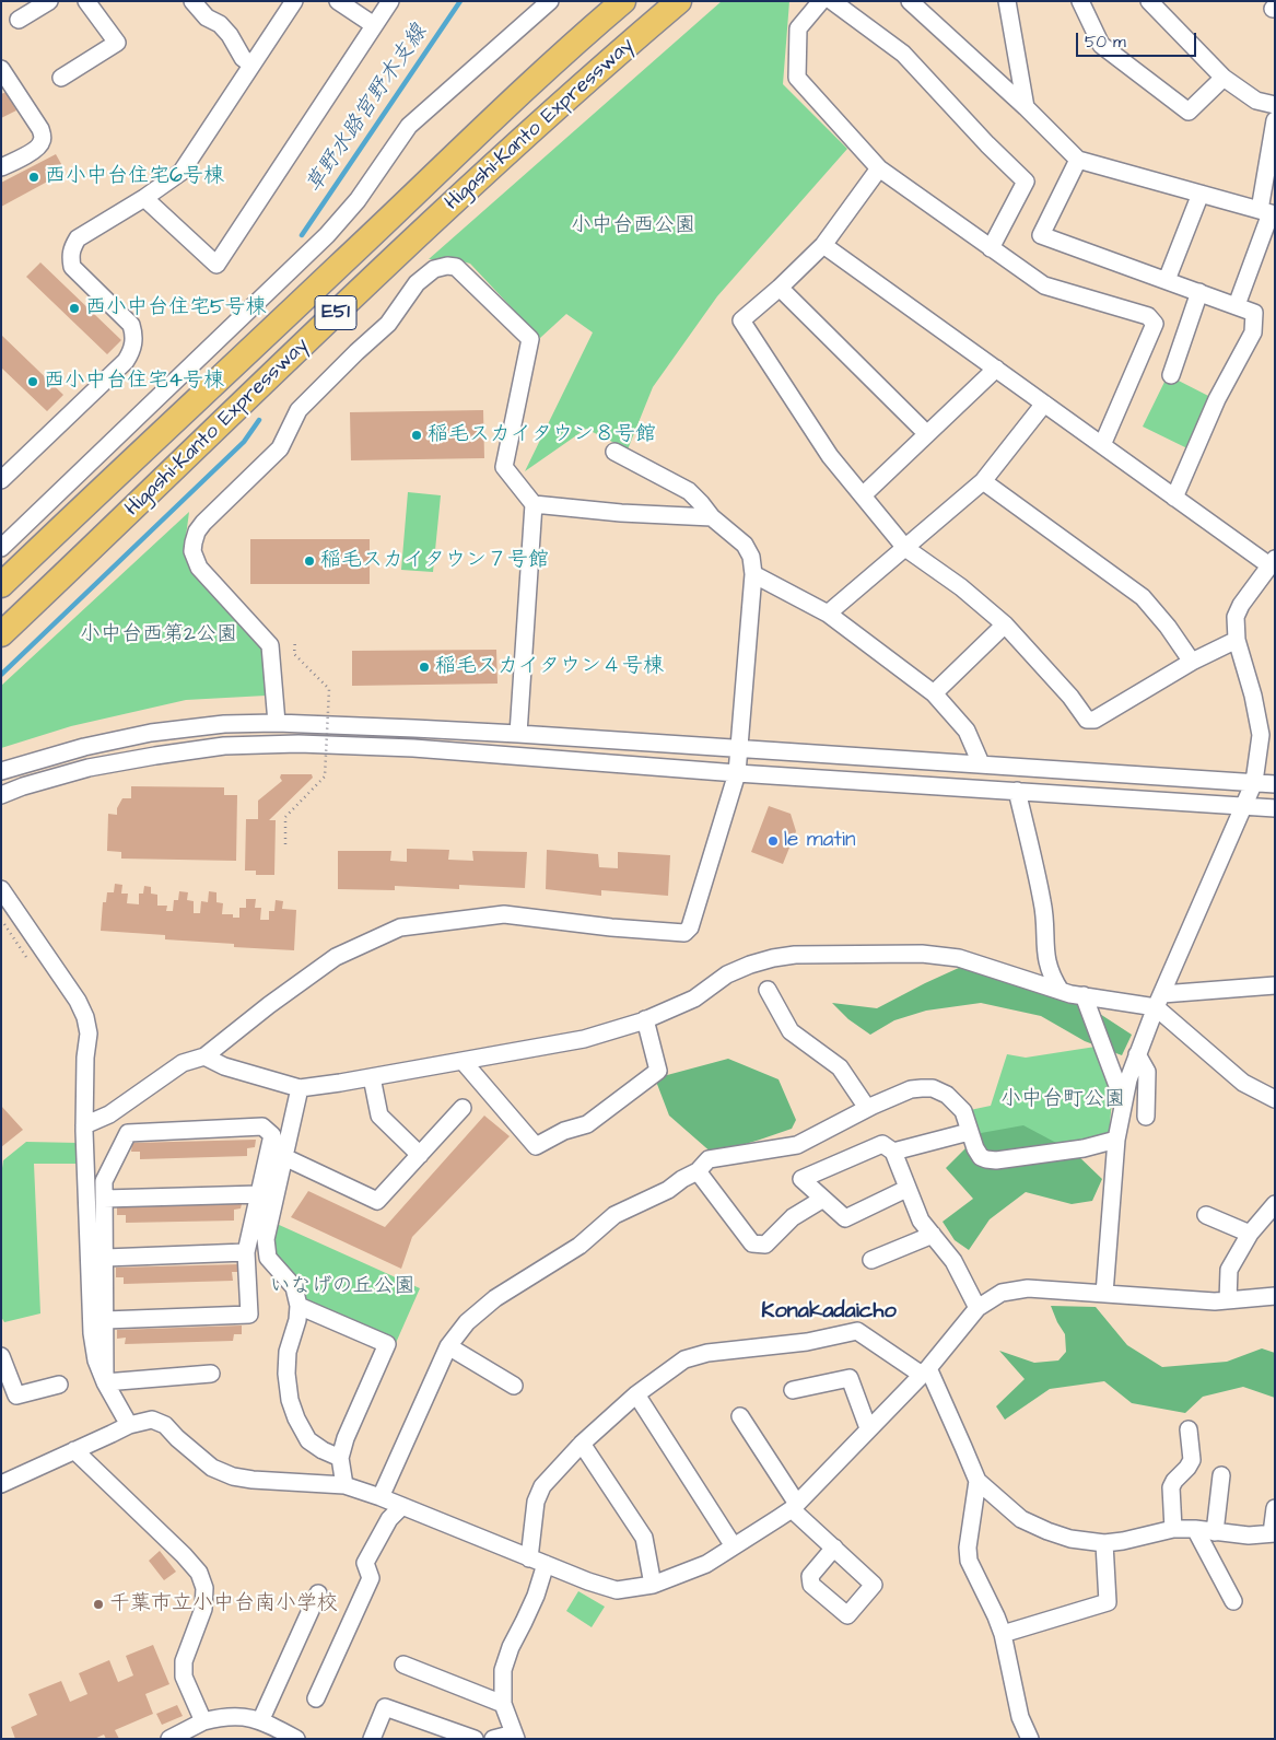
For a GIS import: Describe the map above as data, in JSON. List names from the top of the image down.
{
  "streets": {
    "highway": ["Higashi-Kanto Expressway", "E51"]
  },
  "districts": ["Konakadaicho"],
  "water": ["草野水路宮野木支線"],
  "parks": [
    "小中台西公園",
    "小中台西第2公園",
    "小中台町公園",
    "いなげの丘公園"
  ],
  "places": [
    "西小中台住宅6号棟",
    "西小中台住宅5号棟",
    "西小中台住宅4号棟",
    "稲毛スカイタウン８号館",
    "稲毛スカイタウン７号館",
    "稲毛スカイタウン４号棟",
    "le matin",
    "千葉市立小中台南小学校"
  ],
  "scale_bar": "50 m"
}
